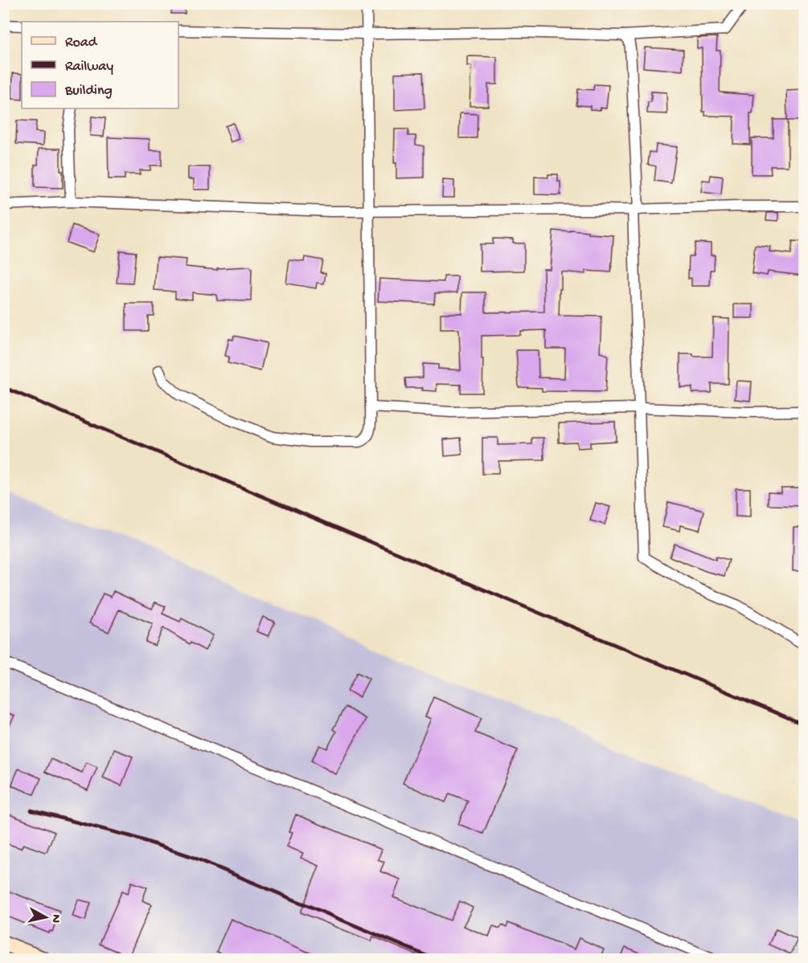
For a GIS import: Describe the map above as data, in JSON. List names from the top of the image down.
{
  "legend": ["Road", "Railway", "Building"],
  "north": "right"
}
